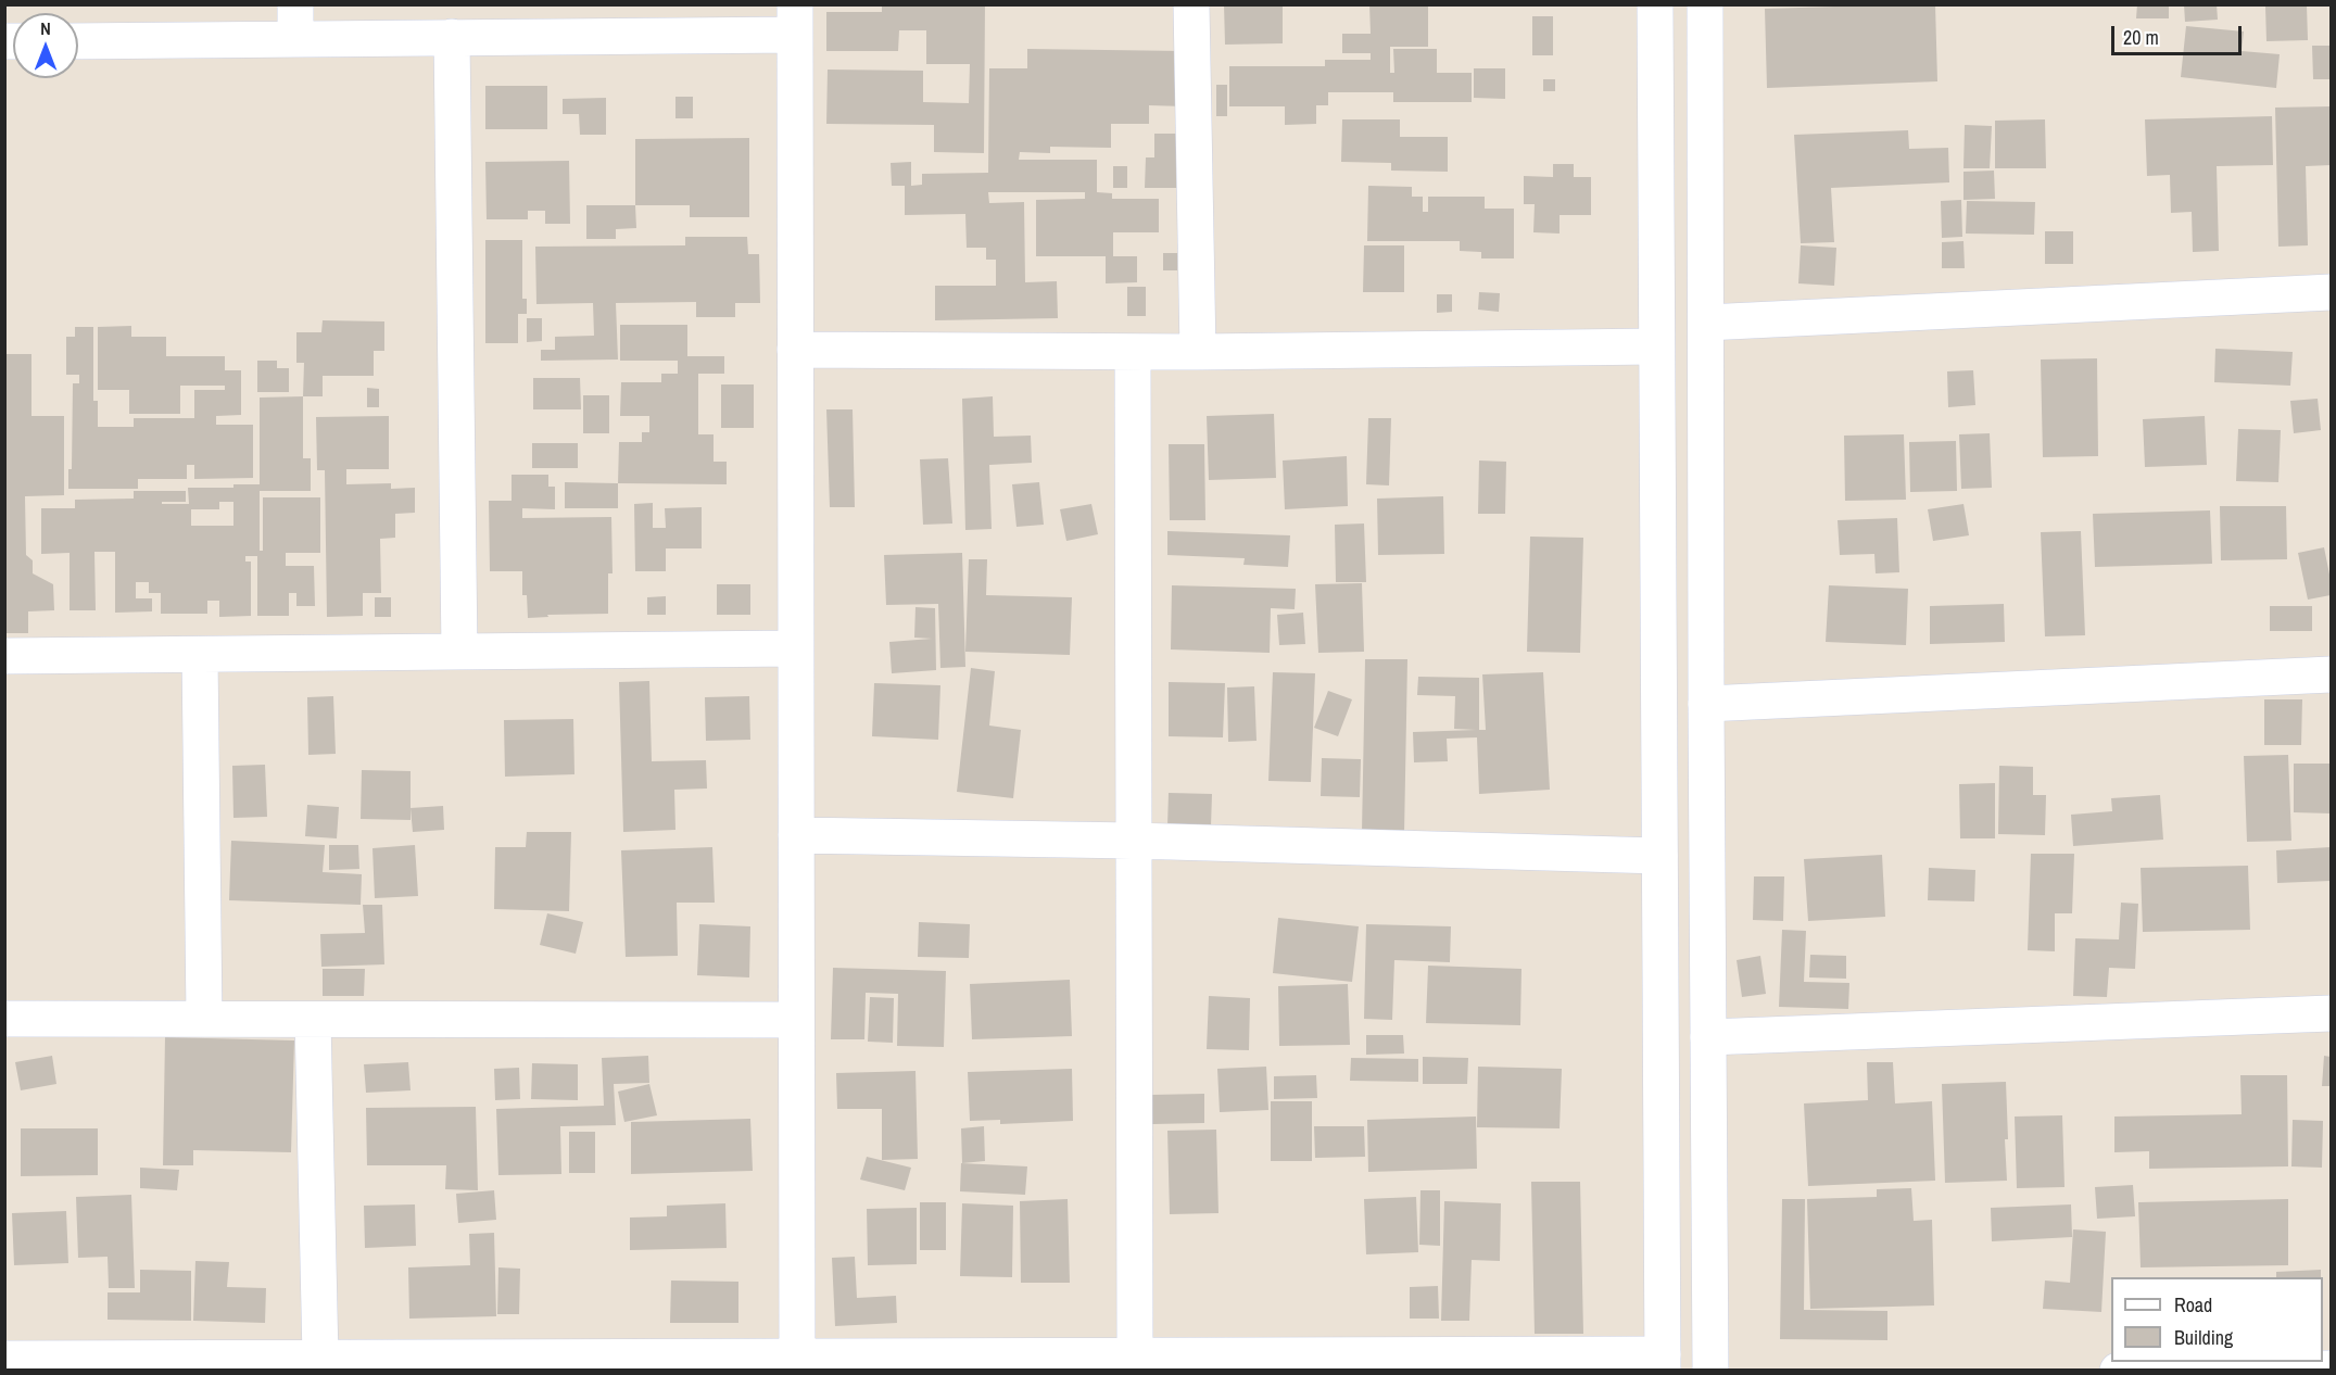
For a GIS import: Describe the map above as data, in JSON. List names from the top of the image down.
{
  "legend": ["Road", "Building"],
  "scale_bar": "20 m",
  "north": "top"
}
